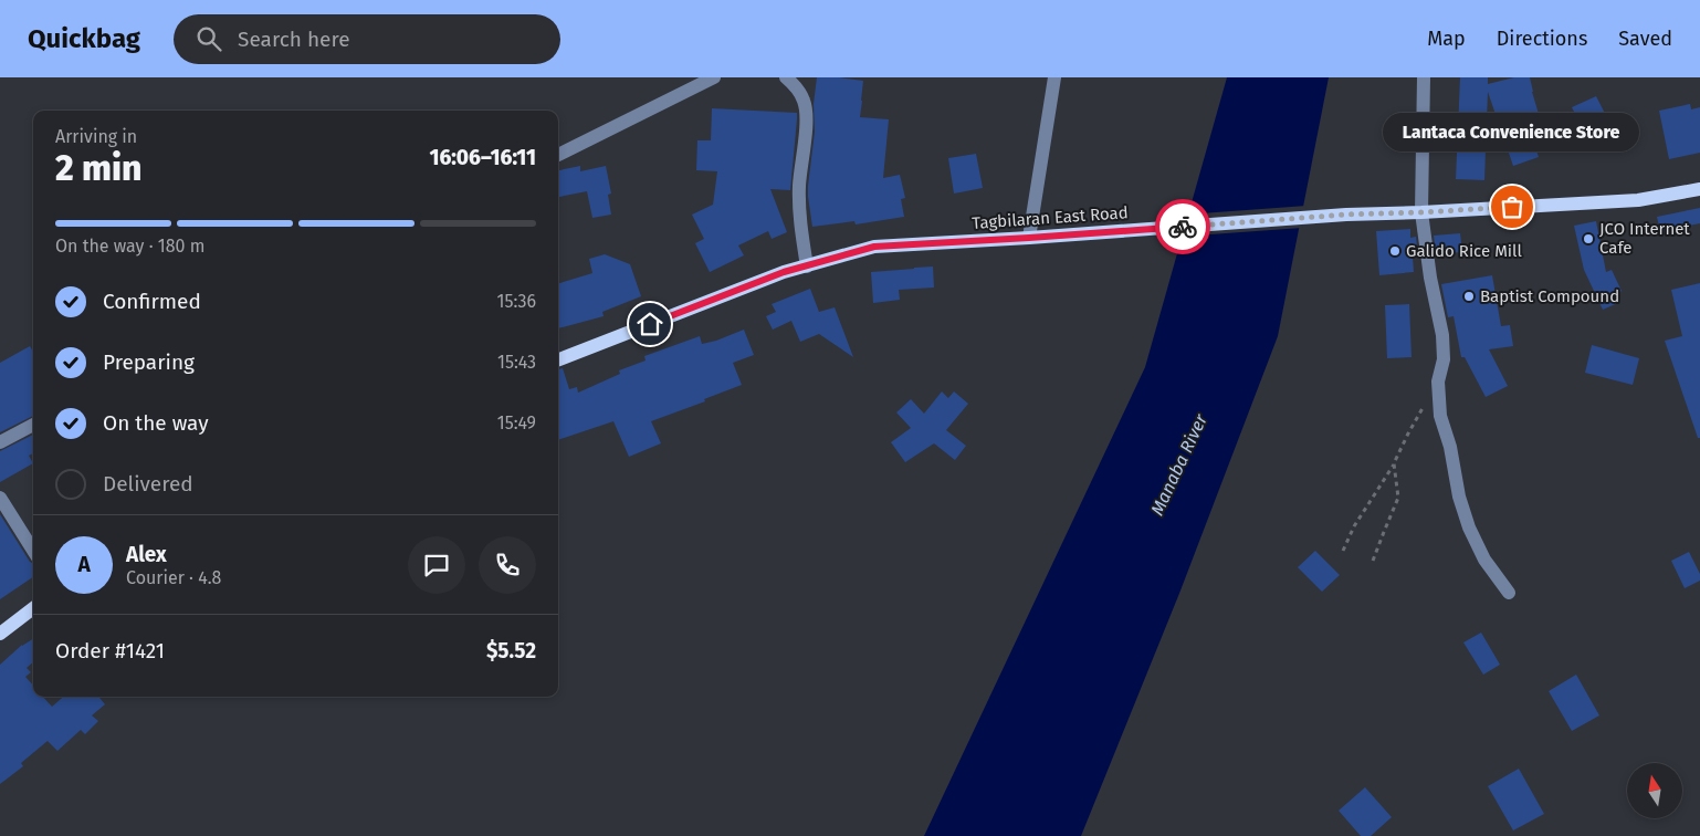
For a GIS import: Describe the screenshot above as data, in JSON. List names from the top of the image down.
{
  "streets": {
    "main road": ["Tagbilaran East Road"]
  },
  "water": ["Manaba River"],
  "places": [
    "Lantaca Convenience Store",
    "JCO Internet Cafe",
    "Galido Rice Mill",
    "Baptist Compound"
  ],
  "north": "top",
  "page": {
    "header": "Quickbag",
    "search": "Search here",
    "nav": ["Map", "Directions", "Saved"],
    "heading": ["2 min", "Arriving in", "16:06–16:11"],
    "panel": [
      "Alex",
      "Courier · 4.8",
      "Order #1421",
      "$5.52"
    ],
    "bubble": "Lantaca Convenience Store",
    "bar": "On the way · 180 m",
    "list": [
      ["Confirmed", "15:36"],
      ["Preparing", "15:43"],
      ["On the way", "15:49"],
      "Delivered"
    ],
    "round": "A"
  }
}
